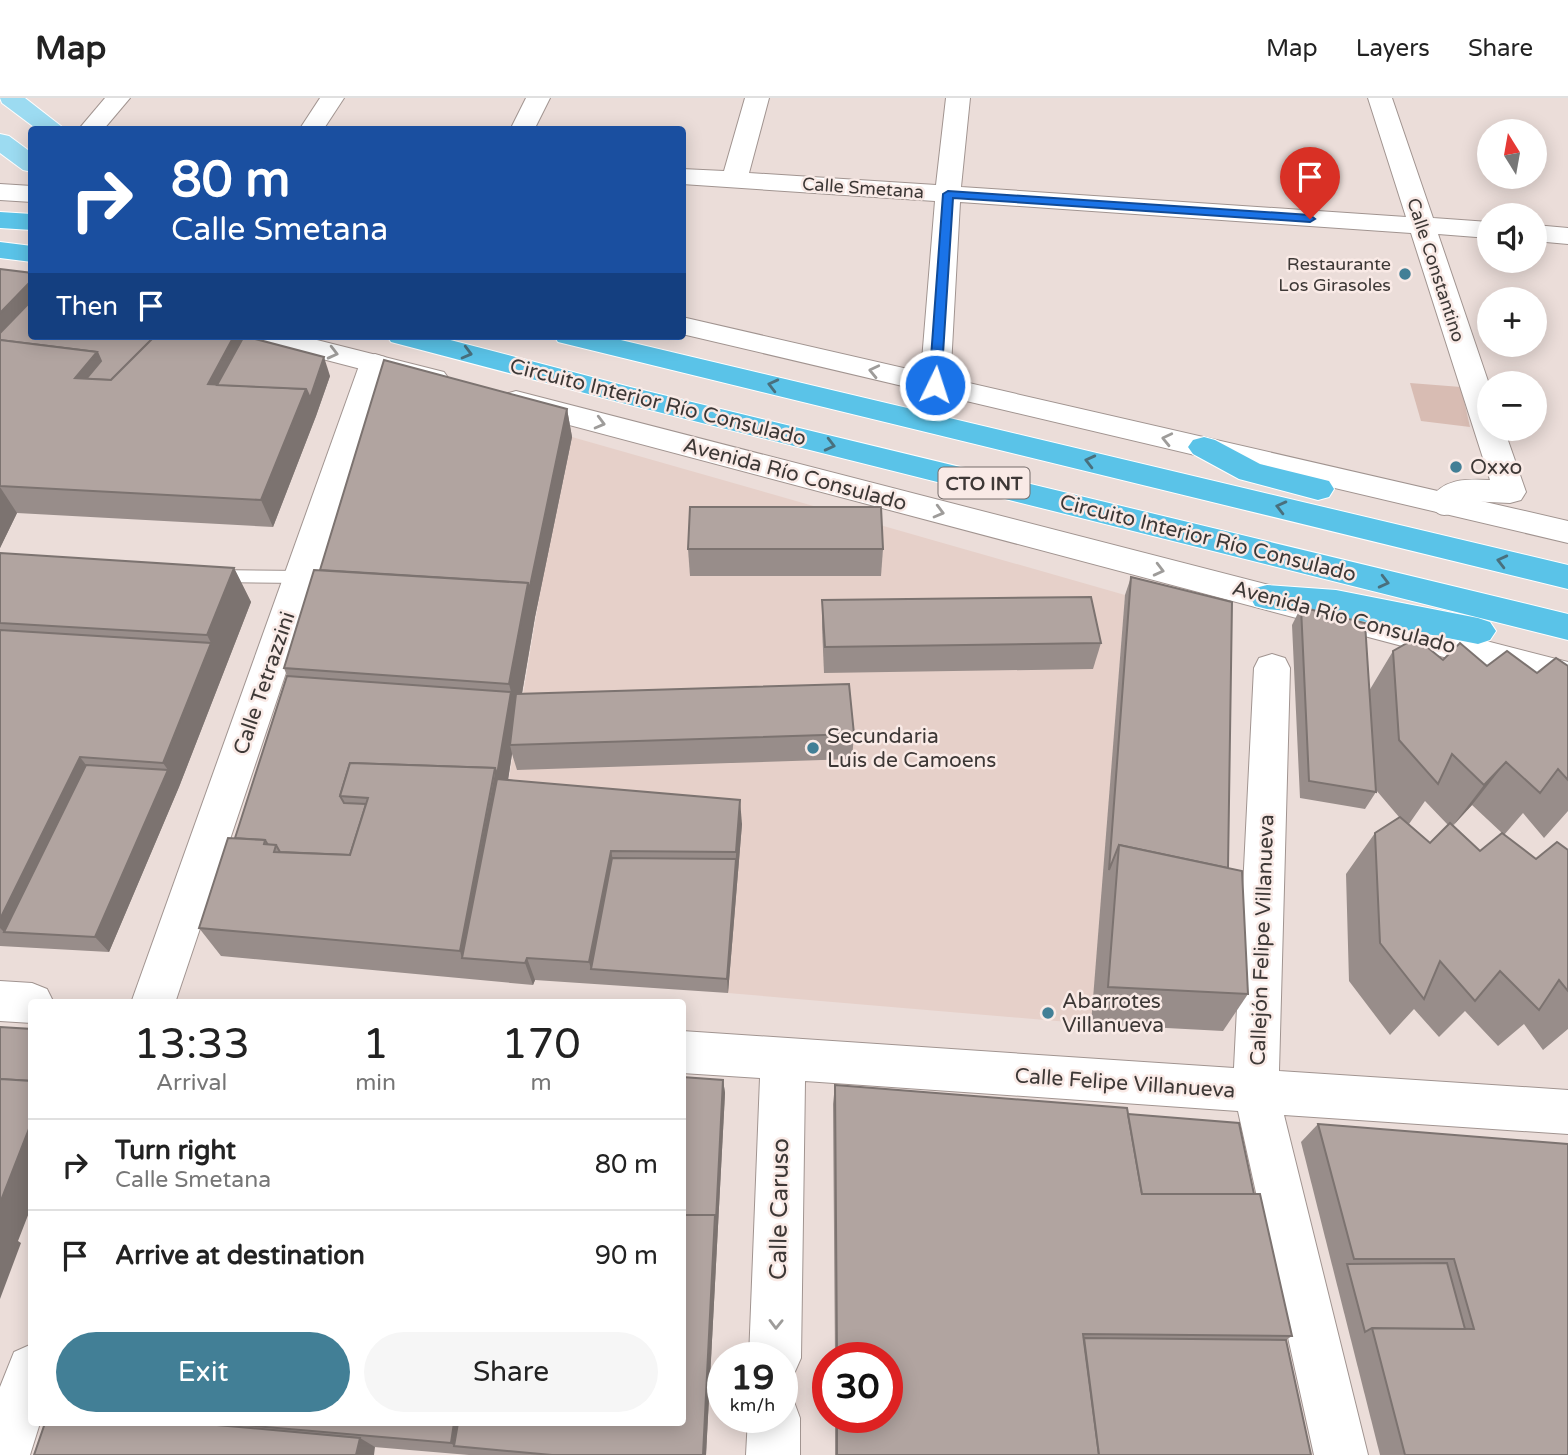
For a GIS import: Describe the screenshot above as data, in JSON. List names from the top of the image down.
{
  "streets": {
    "highway": ["Circuito Interior Río Consulado", "CTO INT"],
    "street": [
      "Calle Smetana",
      "Calle Constantino",
      "Avenida Río Consulado",
      "Calle Tetrazzini",
      "Callejón Felipe Villanueva",
      "Calle Felipe Villanueva",
      "Calle Caruso"
    ]
  },
  "crossings": [
    ["Calle Smetana", "Calle Constantino"],
    ["Avenida Río Consulado", "Calle Tetrazzini"],
    ["Callejón Felipe Villanueva", "Calle Felipe Villanueva"],
    ["Calle Felipe Villanueva", "Calle Caruso"]
  ],
  "one_way": ["Calle Caruso"],
  "places": [
    "Restaurante Los Girasoles",
    "Oxxo",
    "Secundaria Luis de Camoens",
    "Abarrotes Villanueva"
  ],
  "north": "top",
  "page": {
    "header": "Map",
    "nav": ["Map", "Layers", "Share"],
    "map_buttons": ["+", "−"],
    "turn": ["80 m", "Calle Smetana"],
    "then": "Then",
    "eta": [
      "13:33",
      "Arrival",
      "1",
      "min",
      "170",
      "m"
    ],
    "list": [
      {
        "name": "Turn right",
        "note": "Calle Smetana",
        "value": "80 m"
      },
      {
        "name": "Arrive at destination",
        "value": "90 m"
      }
    ],
    "buttons": ["Exit", "Share"],
    "speed": "19 km/h",
    "limit": "30"
  }
}
